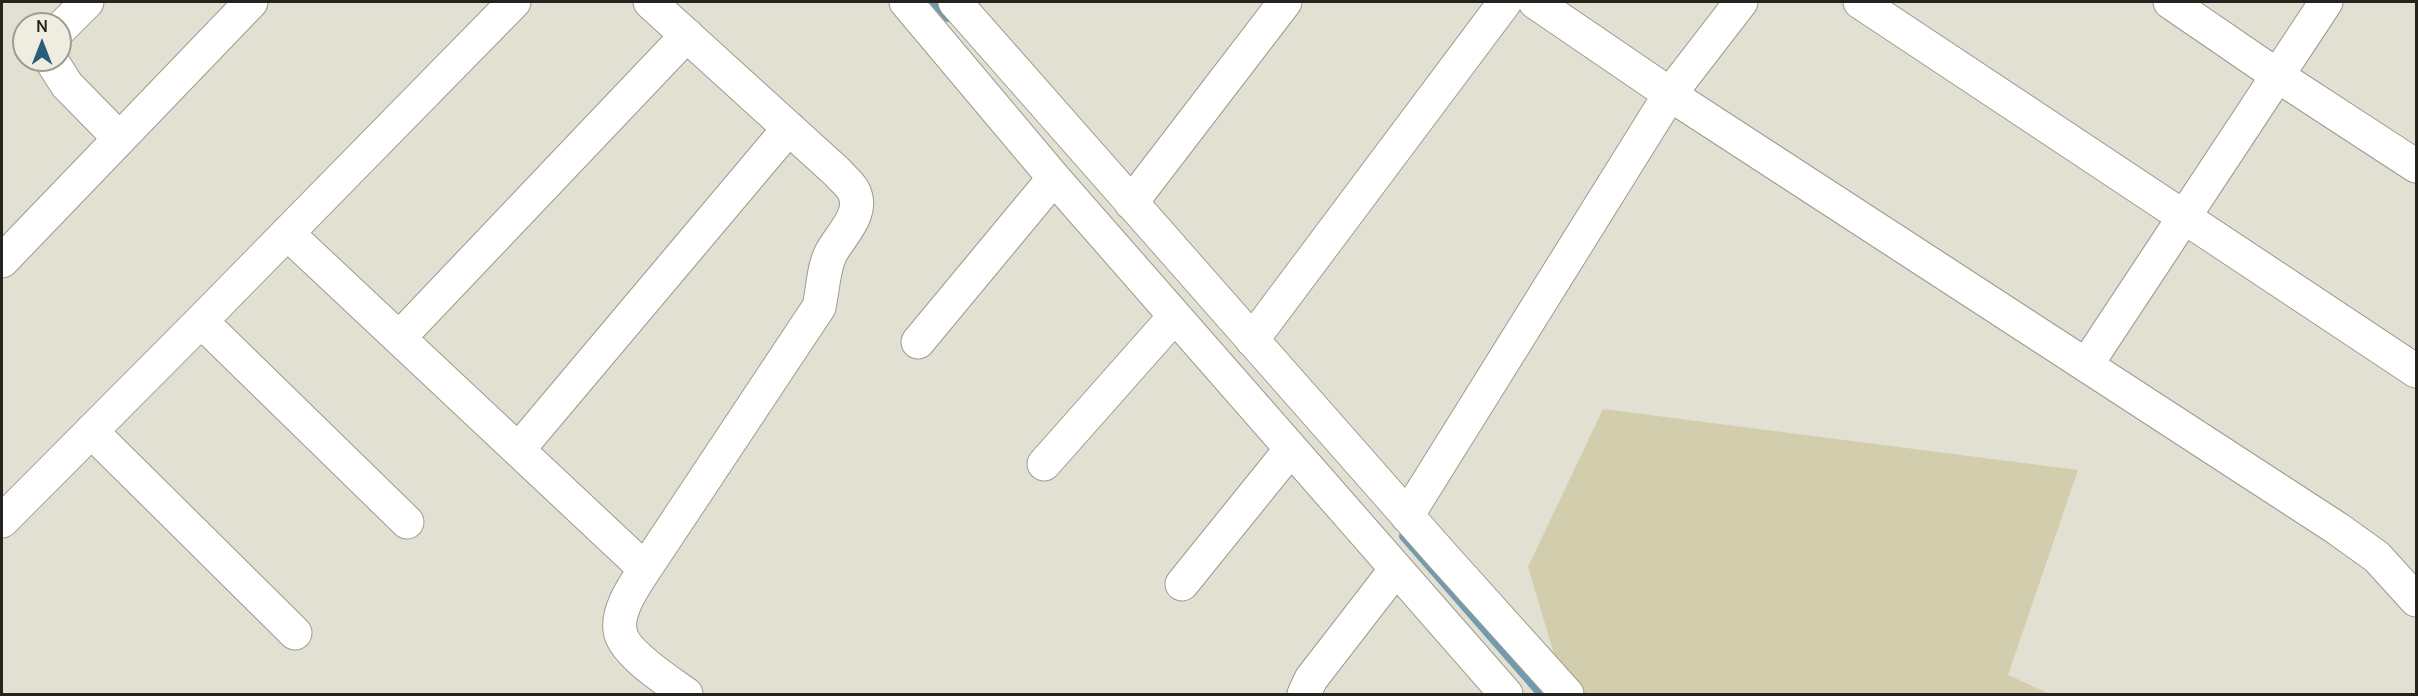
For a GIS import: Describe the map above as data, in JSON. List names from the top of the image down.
{
  "north": "top"
}
